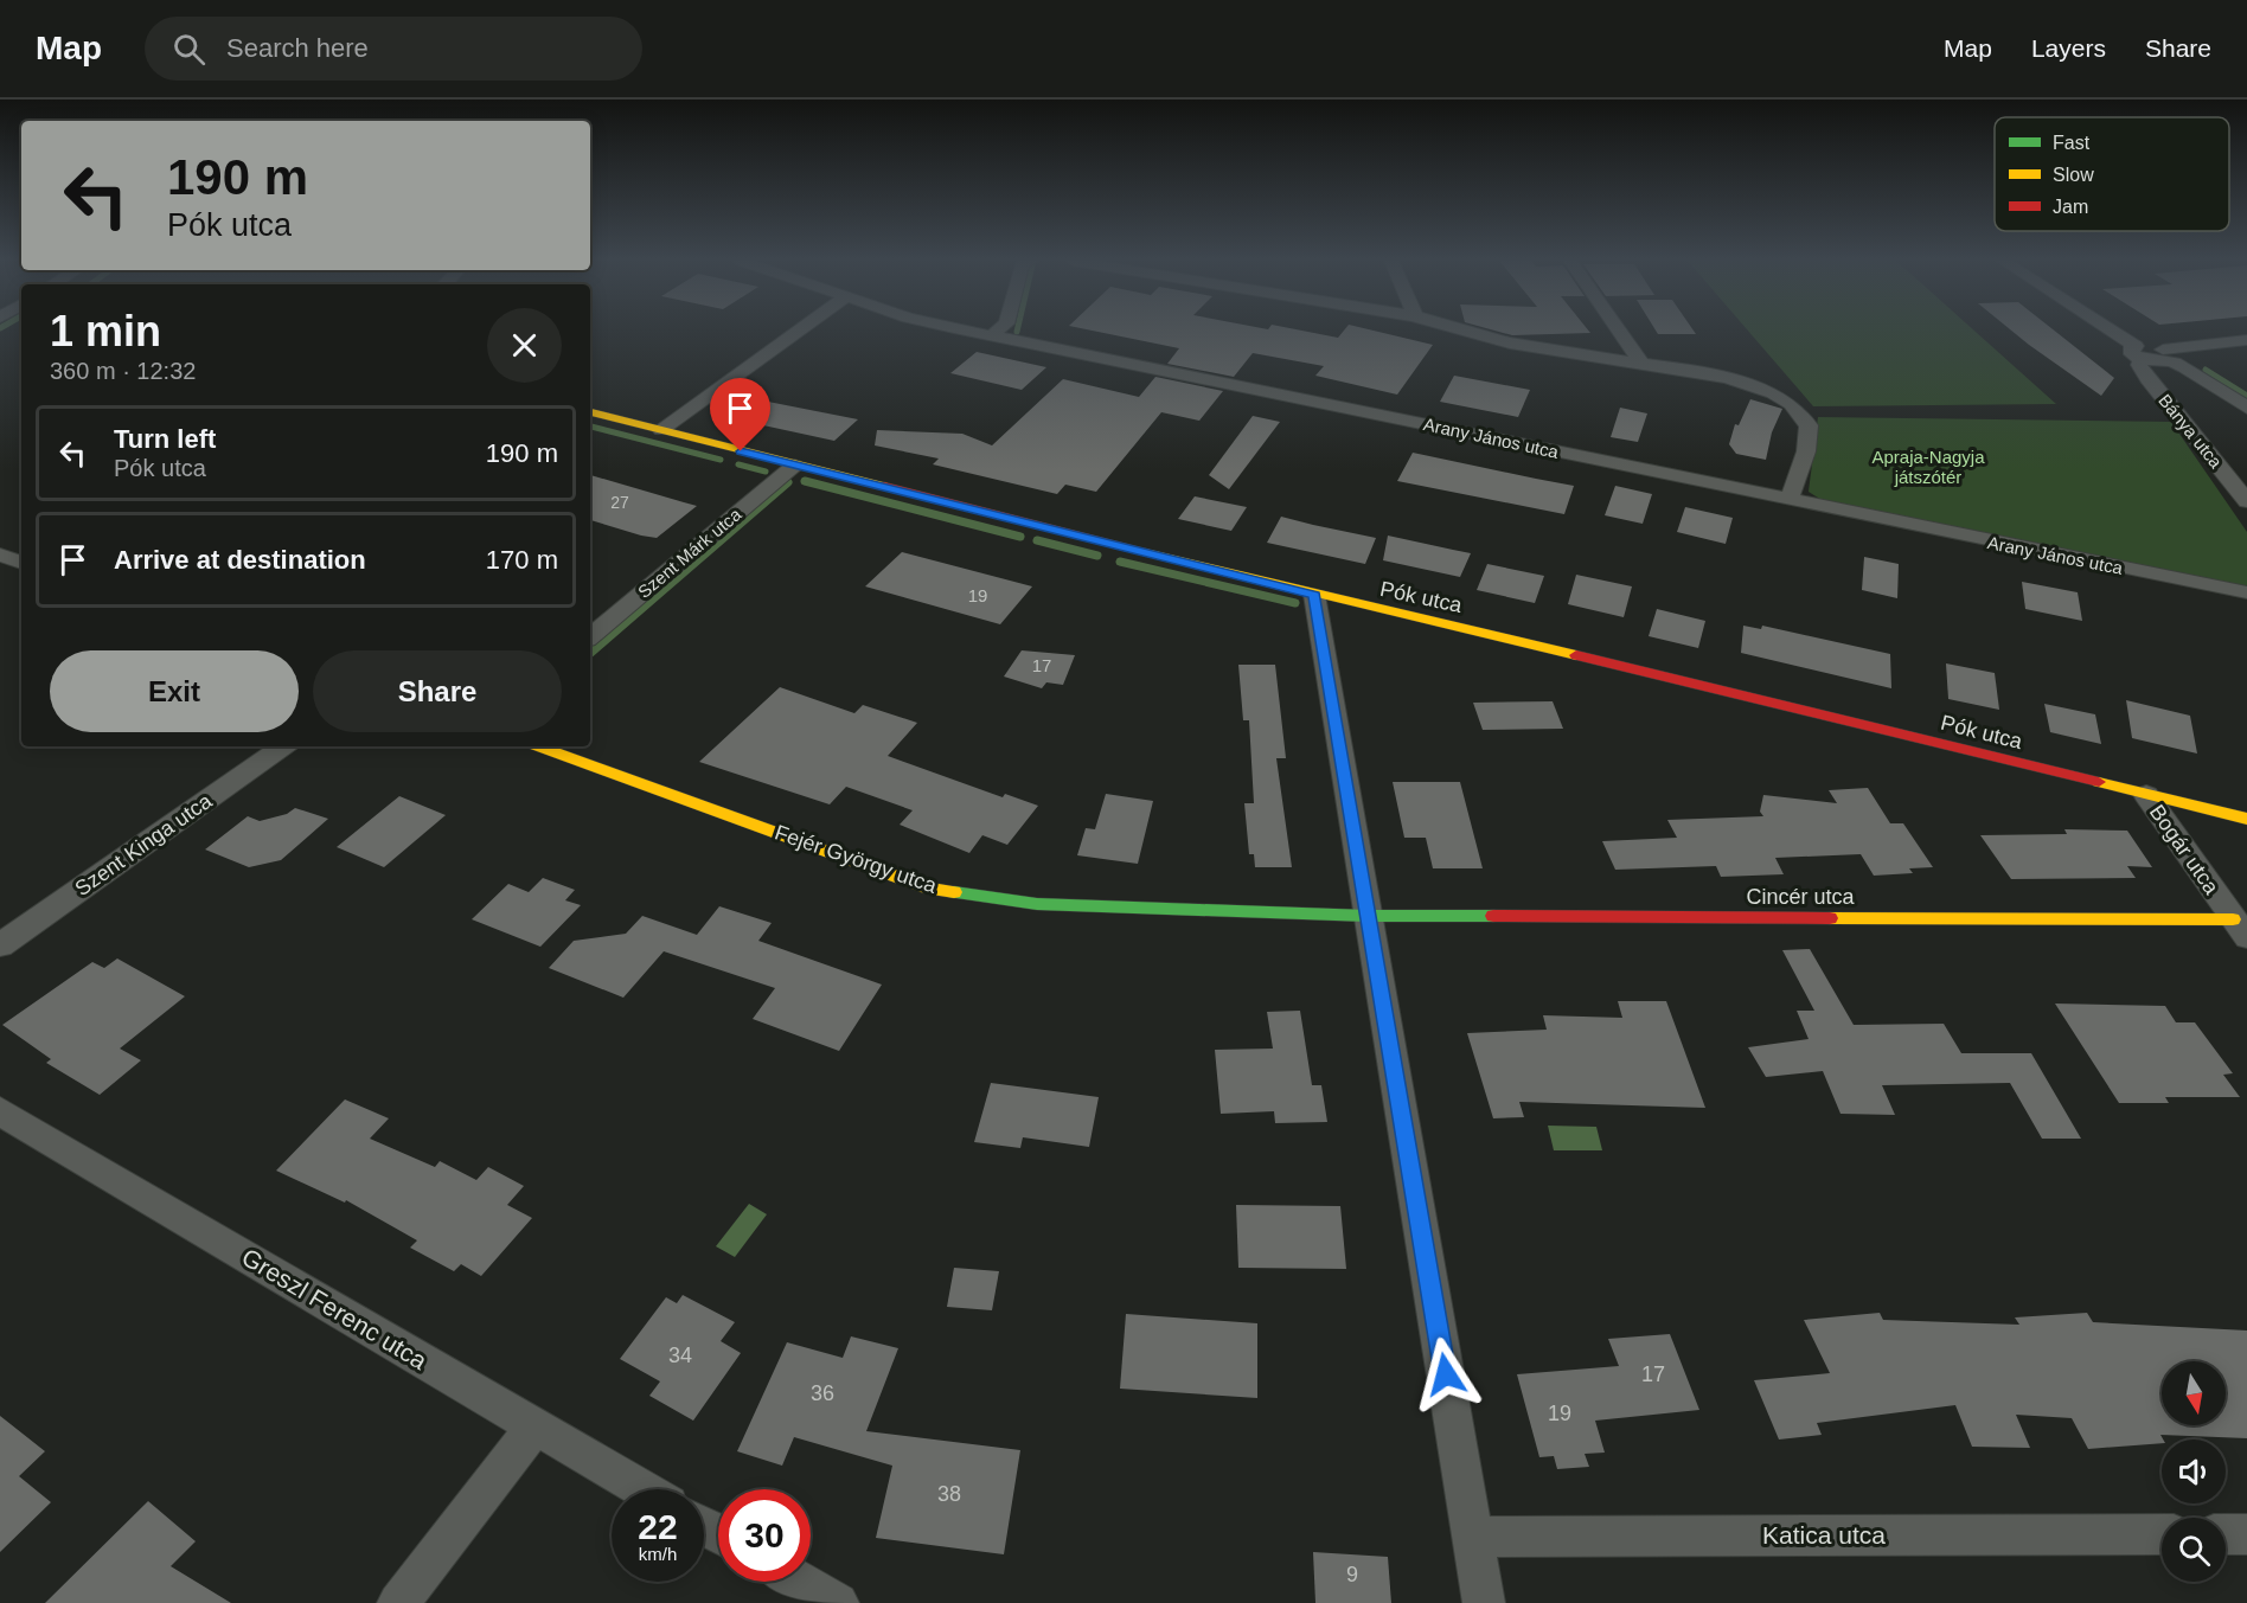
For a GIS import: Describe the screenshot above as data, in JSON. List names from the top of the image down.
{
  "streets": {
    "street": [
      "Bánya utca",
      "Arany János utca",
      "Szent Márk utca",
      "Pók utca",
      "Szent Kinga utca",
      "Bogár utca",
      "Fejér György utca",
      "Cincér utca",
      "Greszl Ferenc utca",
      "Katica utca"
    ]
  },
  "crossings": [
    ["Szent Márk utca", "Pók utca"],
    ["Pók utca", "Bogár utca"],
    ["Bogár utca", "Cincér utca"],
    ["Fejér György utca", "Cincér utca"]
  ],
  "parks": ["Apraja-Nagyja játszótér"],
  "house_numbers": [
    "27",
    "19",
    "17",
    "34",
    "17",
    "36",
    "19",
    "38",
    "9"
  ],
  "legend": ["Fast", "Slow", "Jam"],
  "north": "bottom",
  "page": {
    "header": "Map",
    "search": "Search here",
    "nav": ["Map", "Layers", "Share"],
    "turn": ["190 m", "Pók utca"],
    "heading": ["1 min", "360 m · 12:32"],
    "list": [
      {
        "name": "Turn left",
        "note": "Pók utca",
        "value": "190 m"
      },
      {
        "name": "Arrive at destination",
        "value": "170 m"
      }
    ],
    "buttons": ["Exit", "Share"],
    "speed": "22 km/h",
    "limit": "30"
  }
}
